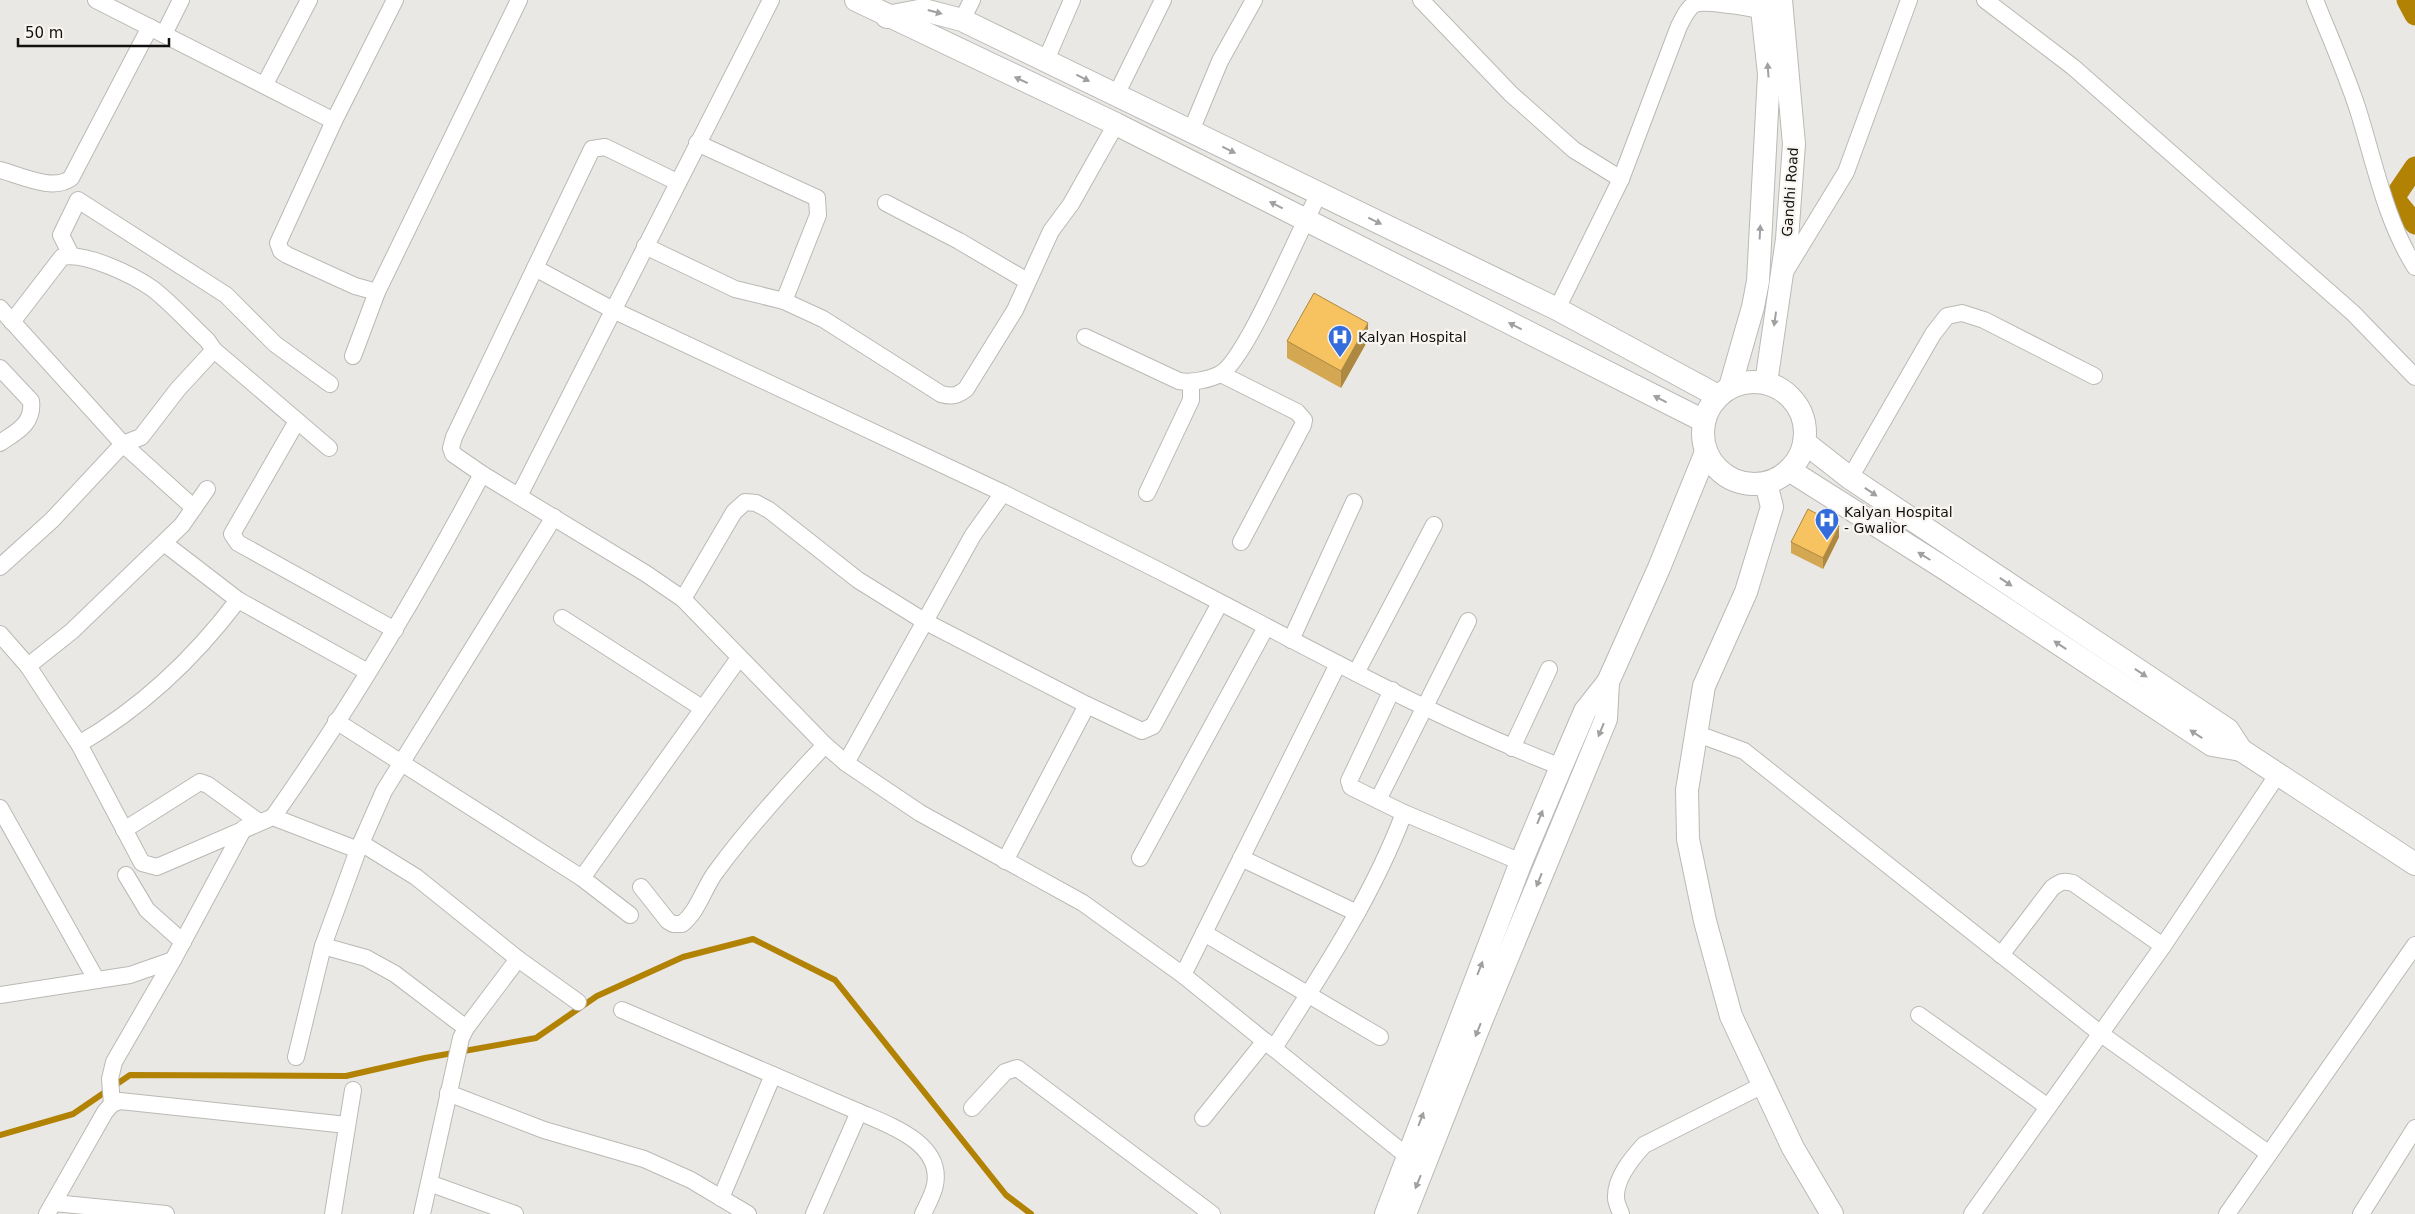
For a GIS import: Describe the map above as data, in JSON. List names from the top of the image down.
{
  "streets": {
    "main road": ["Gandhi Road"]
  },
  "places": {
    "hospital": ["Kalyan Hospital", "Kalyan Hospital - Gwalior"]
  },
  "scale_bar": "50 m"
}
